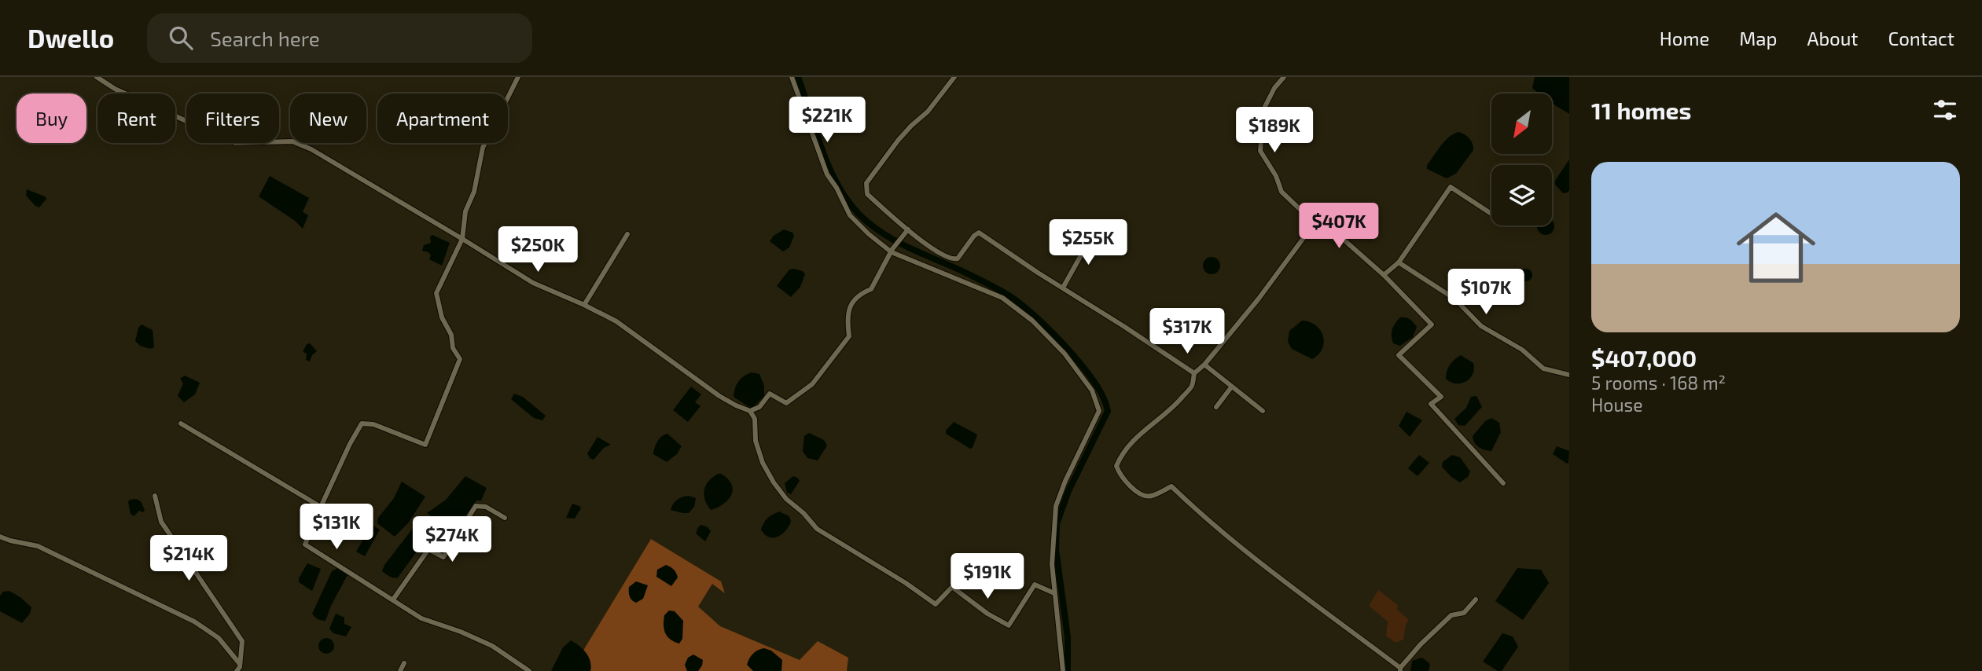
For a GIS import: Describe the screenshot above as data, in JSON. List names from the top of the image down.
{
  "north": "bottom left",
  "page": {
    "header": "Dwello",
    "search": "Search here",
    "nav": [
      "Home",
      "Map",
      "About",
      "Contact"
    ],
    "heading": "11 homes",
    "chip": [
      "Buy",
      "Rent",
      "Filters",
      "New",
      "Apartment"
    ],
    "price": [
      "$221K",
      "$189K",
      "$407K",
      "$255K",
      "$250K",
      "$107K",
      "$317K",
      "$131K",
      "$274K",
      "$214K",
      "$191K"
    ],
    "list": [
      {
        "name": "$407,000",
        "note": "5 rooms · 168 m² · House"
      }
    ]
  }
}
